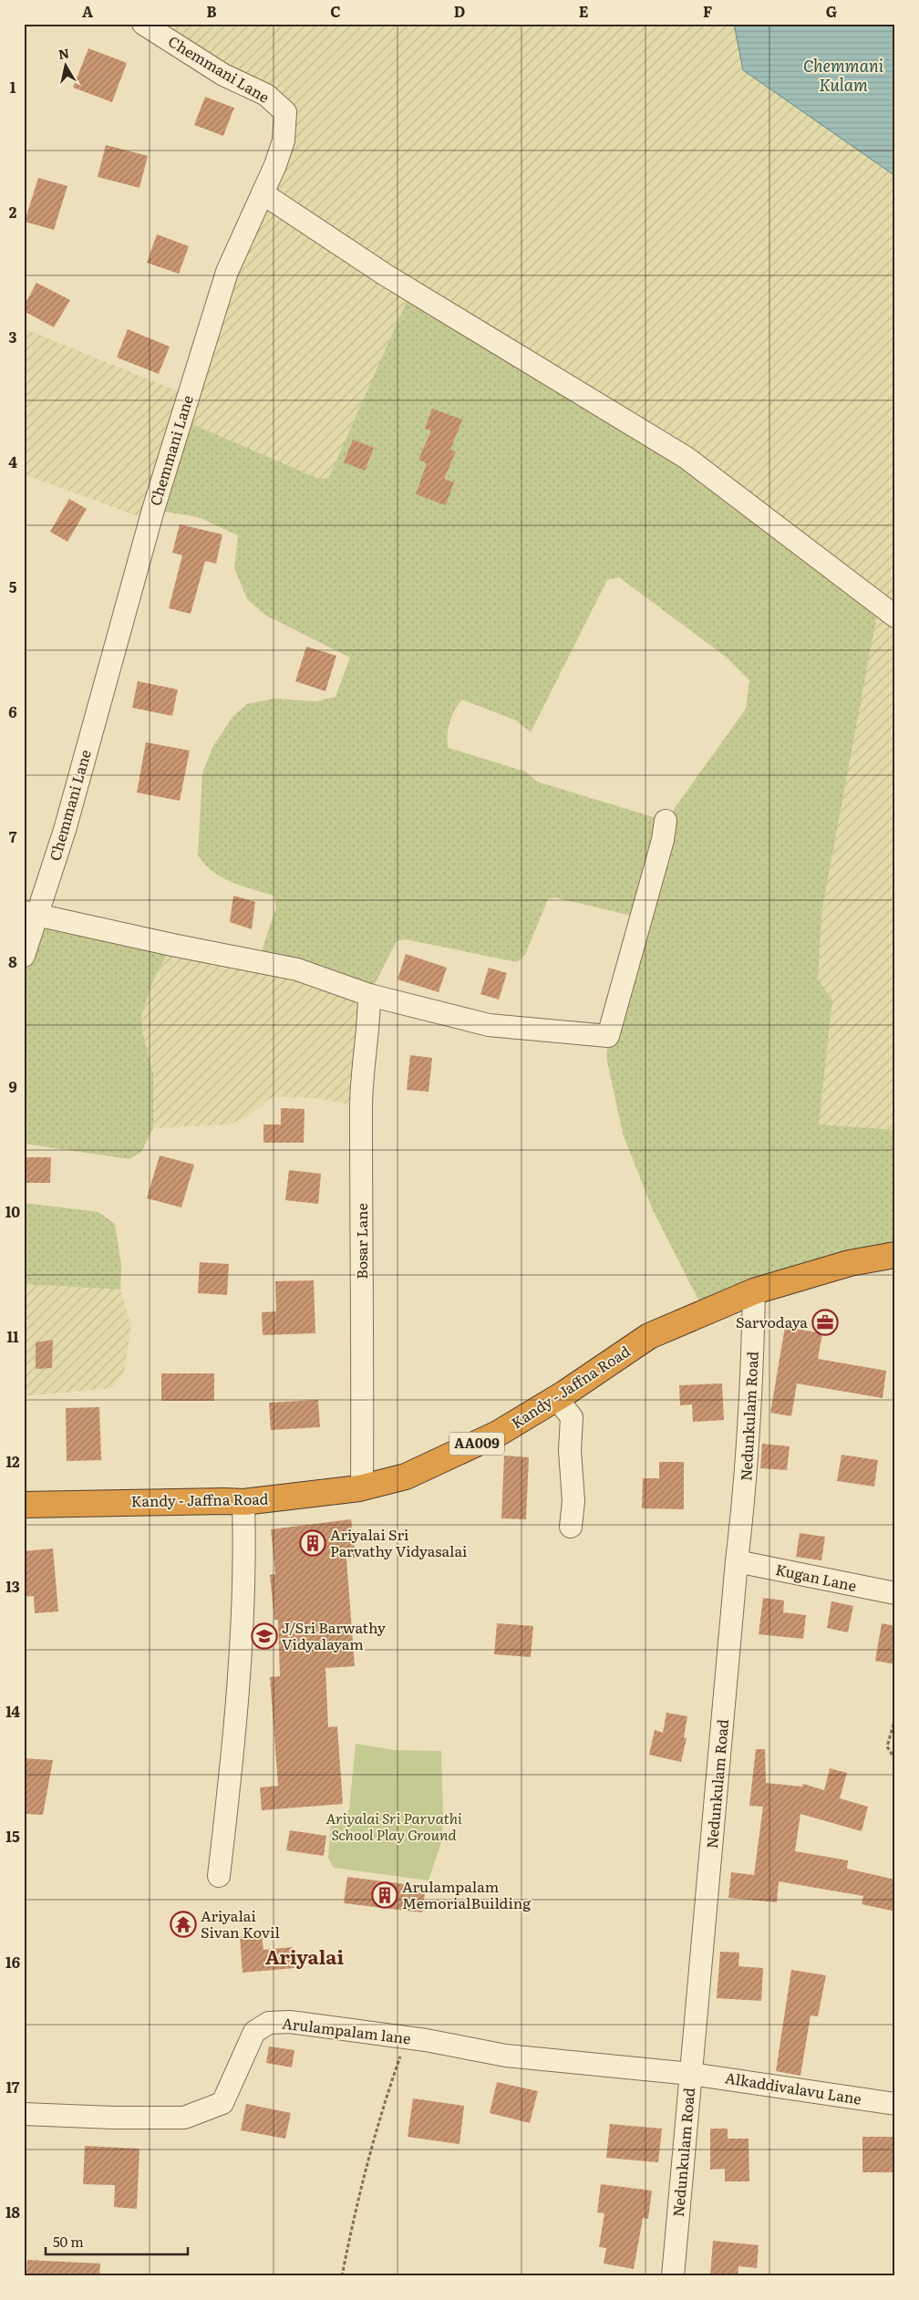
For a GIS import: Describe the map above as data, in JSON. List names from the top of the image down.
{
  "streets": {
    "highway": ["Kandy - Jaffna Road", "AA009"],
    "street": [
      "Chemmani Lane",
      "Bosar Lane",
      "Nedunkulam Road",
      "Kugan Lane",
      "Arulampalam lane",
      "Alkaddivalavu Lane"
    ]
  },
  "crossings": [
    ["Bosar Lane", "Kandy - Jaffna Road"],
    ["Kandy - Jaffna Road", "Nedunkulam Road"],
    ["Nedunkulam Road", "Kugan Lane"],
    ["Nedunkulam Road", "Arulampalam lane"],
    ["Nedunkulam Road", "Alkaddivalavu Lane"],
    ["Arulampalam lane", "Alkaddivalavu Lane"]
  ],
  "districts": ["Ariyalai"],
  "water": ["Chemmani Kulam"],
  "parks": ["Ariyalai Sri Parvathi School Play Ground"],
  "places": {
    "office": ["Sarvodaya"],
    "building": ["Ariyalai Sri Parvathy Vidyasalai", "Arulampalam MemorialBuilding"],
    "school or university": ["J/Sri Barwathy Vidyalayam"],
    "temple": ["Ariyalai Sivan Kovil"]
  },
  "scale_bar": "50 m",
  "north": "top",
  "grid": {
    "columns": [
      "A",
      "B",
      "C",
      "D",
      "E",
      "F",
      "G"
    ],
    "rows": [
      "1",
      "2",
      "3",
      "4",
      "5",
      "6",
      "7",
      "8",
      "9",
      "10",
      "11",
      "12",
      "13",
      "14",
      "15",
      "16",
      "17",
      "18"
    ]
  }
}
